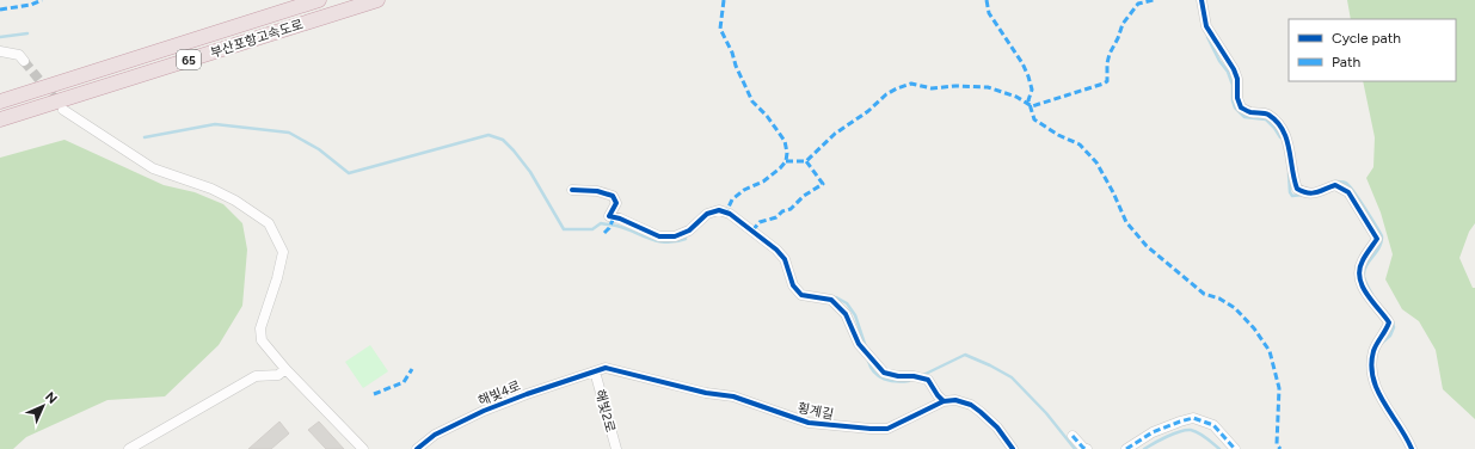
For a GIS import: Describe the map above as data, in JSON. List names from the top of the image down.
{
  "streets": {
    "highway": ["부산포항고속도로", "65"],
    "street": ["해빛4로", "해빛2로", "횡계길"]
  },
  "crossings": [
    ["해빛4로", "해빛2로"],
    ["해빛4로", "횡계길"],
    ["해빛2로", "횡계길"]
  ],
  "legend": ["Cycle path", "Path"],
  "north": "top right"
}
